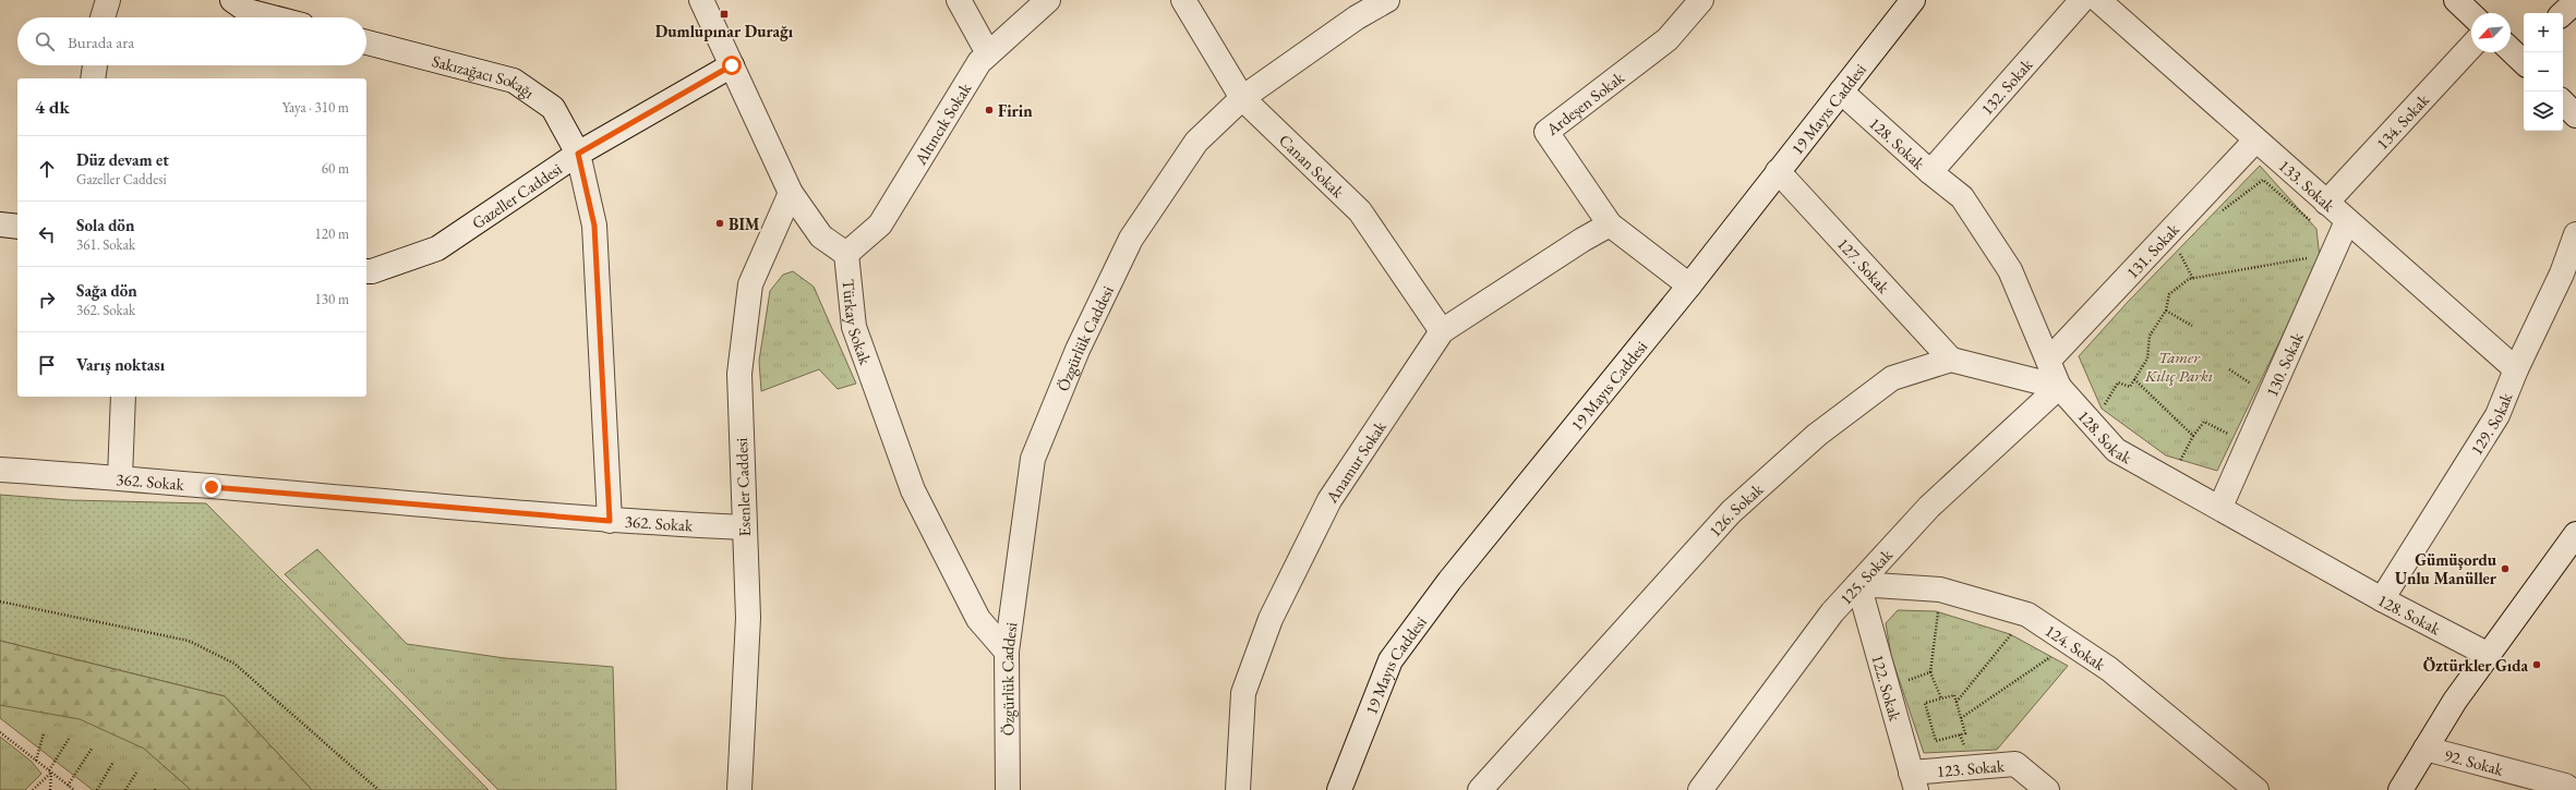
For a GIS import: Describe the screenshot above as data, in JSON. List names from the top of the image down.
{
  "streets": {
    "street": [
      "Sakızağacı Sokağı",
      "132. Sokak",
      "Ardeşen Sokak",
      "19 Mayıs Caddesi",
      "134. Sokak",
      "Altıncık Sokak",
      "128. Sokak",
      "Canan Sokak",
      "133. Sokak",
      "Gazeller Caddesi",
      "131. Sokak",
      "127. Sokak",
      "Türkay Sokak",
      "Özgürlük Caddesi",
      "130. Sokak",
      "129. Sokak",
      "Anamur Sokak",
      "362. Sokak",
      "Esenler Caddesi",
      "126. Sokak",
      "125. Sokak",
      "124. Sokak",
      "122. Sokak",
      "92. Sokak",
      "123. Sokak"
    ]
  },
  "crossings": [
    ["Sakızağacı Sokağı", "Gazeller Caddesi"],
    ["Sakızağacı Sokağı", "362. Sokak"],
    ["132. Sokak", "128. Sokak"],
    ["Ardeşen Sokak", "19 Mayıs Caddesi"],
    ["Ardeşen Sokak", "Anamur Sokak"],
    ["19 Mayıs Caddesi", "128. Sokak"],
    ["19 Mayıs Caddesi", "127. Sokak"],
    ["134. Sokak", "133. Sokak"],
    ["Altıncık Sokak", "Türkay Sokak"],
    ["128. Sokak", "131. Sokak"],
    ["128. Sokak", "130. Sokak"],
    ["128. Sokak", "129. Sokak"],
    ["128. Sokak", "125. Sokak"],
    ["Canan Sokak", "Özgürlük Caddesi"],
    ["Canan Sokak", "Anamur Sokak"],
    ["133. Sokak", "131. Sokak"],
    ["133. Sokak", "130. Sokak"],
    ["133. Sokak", "129. Sokak"],
    ["127. Sokak", "126. Sokak"],
    ["Türkay Sokak", "Özgürlük Caddesi"],
    ["362. Sokak", "Esenler Caddesi"],
    ["125. Sokak", "124. Sokak"],
    ["125. Sokak", "122. Sokak"],
    ["124. Sokak", "122. Sokak"],
    ["122. Sokak", "123. Sokak"]
  ],
  "parks": ["Tamer Kılıç Parkı"],
  "places": {
    "transit": ["Dumlupınar Durağı"],
    "other": [
      "Firin",
      "BIM",
      "Gümüşordu Unlu Manüller",
      "Öztürkler Gıda"
    ]
  },
  "north": "bottom left",
  "page": {
    "map_buttons": ["+", "−"],
    "search": "Burada ara",
    "heading": ["4 dk", "Yaya · 310 m"],
    "list": [
      ["Düz devam et", "Gazeller Caddesi", "60 m"],
      ["Sola dön", "361. Sokak", "120 m"],
      ["Sağa dön", "362. Sokak", "130 m"],
      "Varış noktası"
    ]
  }
}
